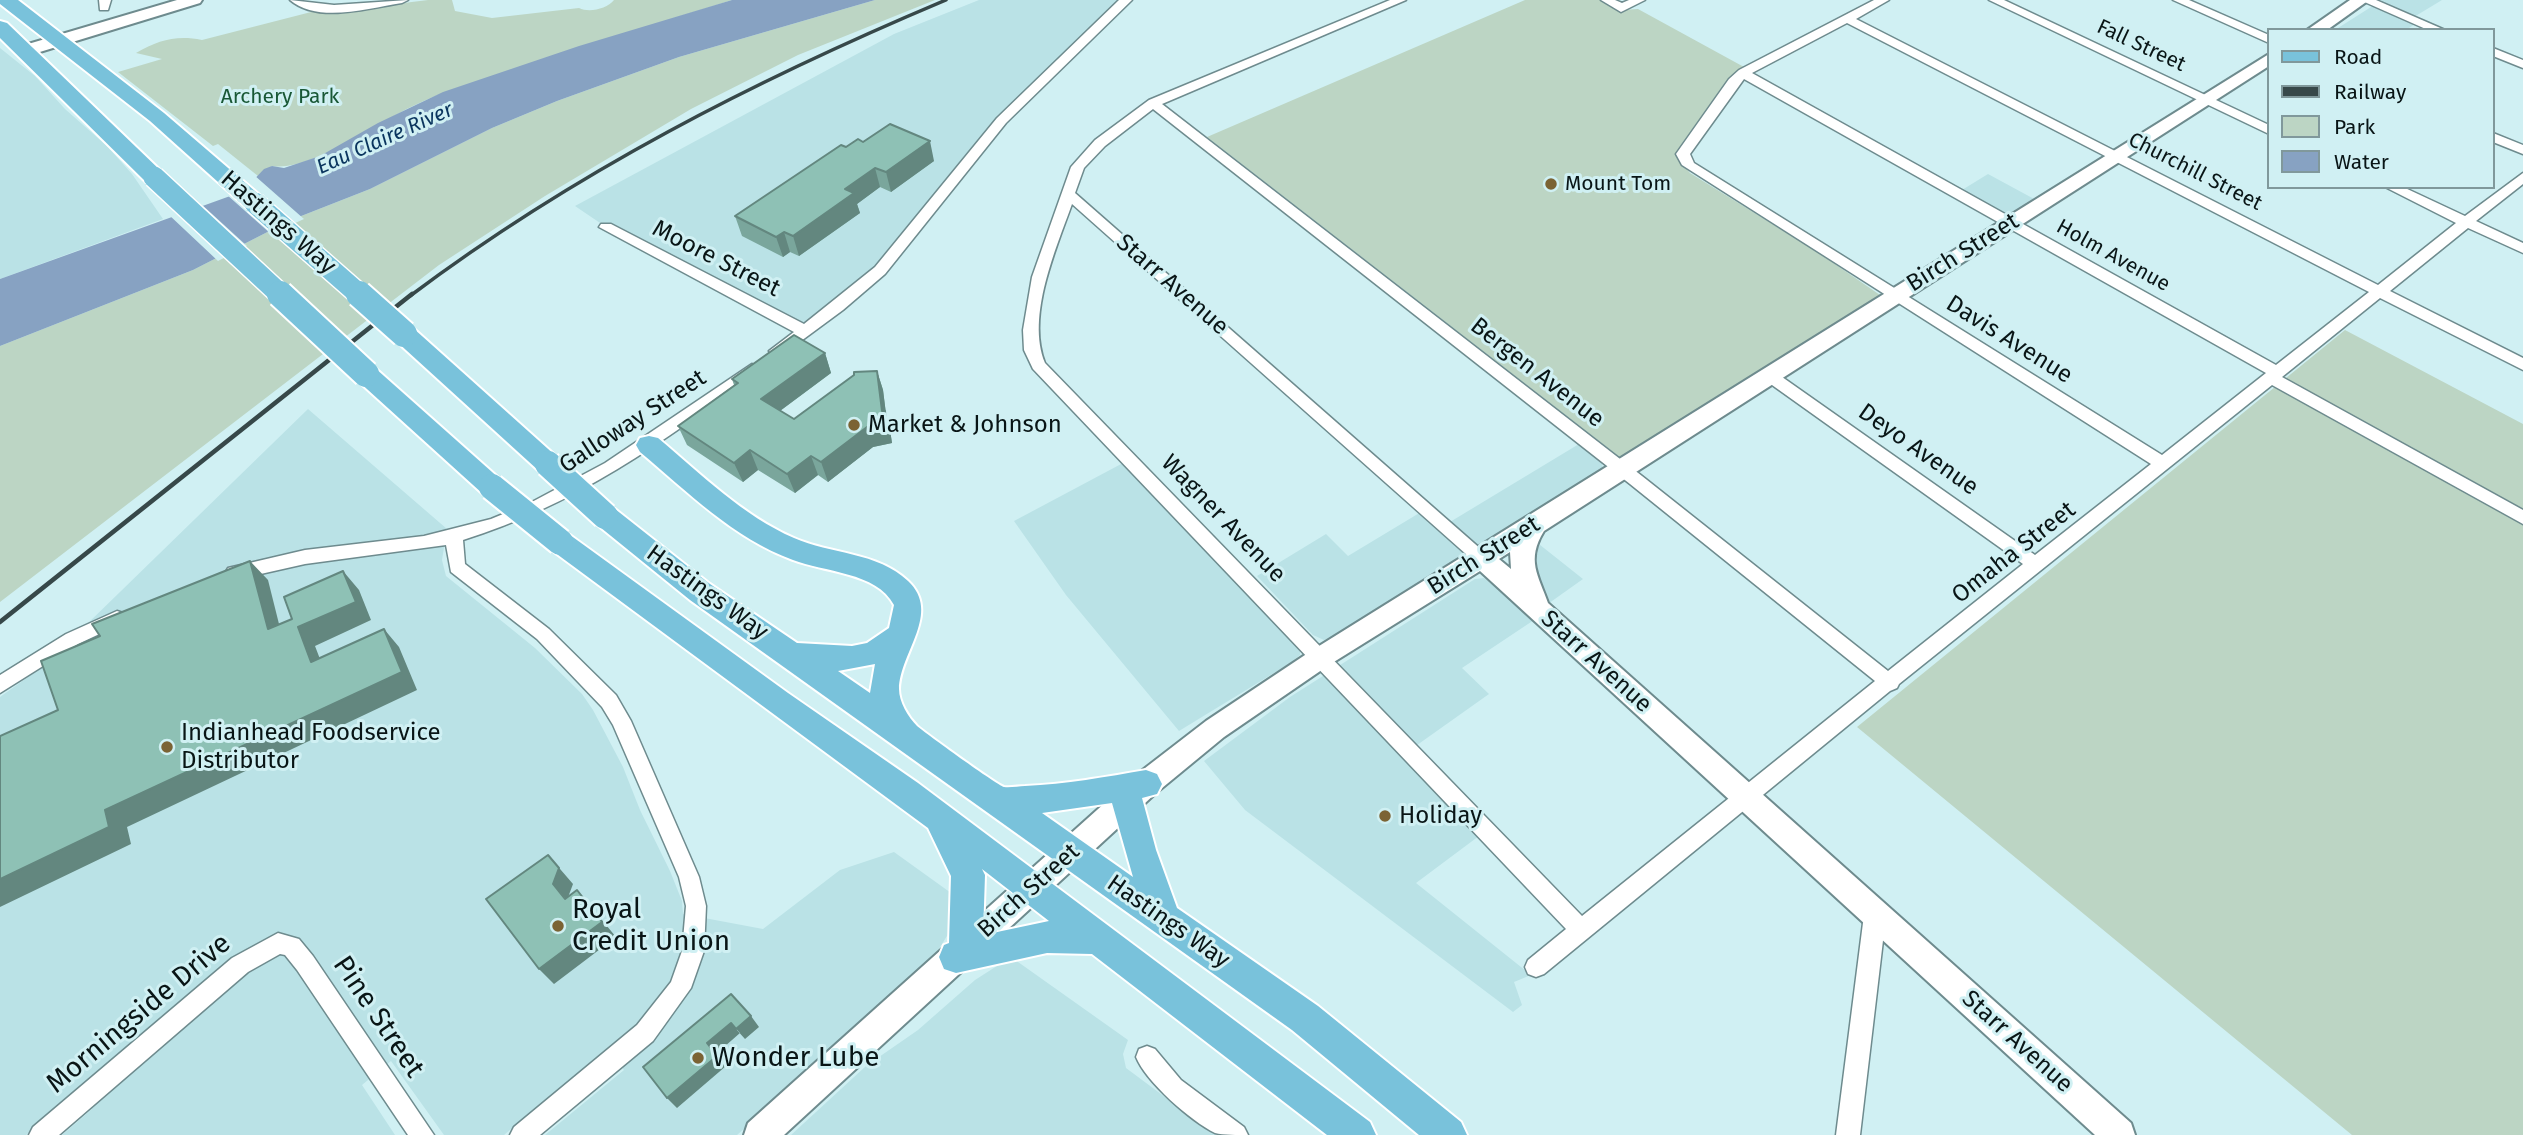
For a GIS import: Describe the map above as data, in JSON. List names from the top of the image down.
{
  "streets": {
    "main road": ["Hastings Way", "Birch Street", "Starr Avenue"],
    "street": [
      "Fall Street",
      "Churchill Street",
      "Holm Avenue",
      "Moore Street",
      "Davis Avenue",
      "Bergen Avenue",
      "Galloway Street",
      "Deyo Avenue",
      "Wagner Avenue",
      "Omaha Street",
      "Morningside Drive",
      "Pine Street"
    ]
  },
  "crossings": [
    ["Fall Street", "Birch Street"],
    ["Churchill Street", "Birch Street"],
    ["Churchill Street", "Omaha Street"],
    ["Hastings Way", "Birch Street"],
    ["Birch Street", "Holm Avenue"],
    ["Birch Street", "Starr Avenue"],
    ["Birch Street", "Davis Avenue"],
    ["Birch Street", "Bergen Avenue"],
    ["Birch Street", "Deyo Avenue"],
    ["Birch Street", "Wagner Avenue"],
    ["Holm Avenue", "Davis Avenue"],
    ["Holm Avenue", "Omaha Street"],
    ["Moore Street", "Galloway Street"],
    ["Starr Avenue", "Wagner Avenue"],
    ["Starr Avenue", "Omaha Street"],
    ["Davis Avenue", "Omaha Street"],
    ["Bergen Avenue", "Wagner Avenue"],
    ["Bergen Avenue", "Omaha Street"],
    ["Deyo Avenue", "Omaha Street"],
    ["Wagner Avenue", "Omaha Street"],
    ["Morningside Drive", "Pine Street"]
  ],
  "water": ["Eau Claire River"],
  "parks": ["Archery Park"],
  "places": [
    "Mount Tom",
    "Market & Johnson",
    "Indianhead Foodservice Distributor",
    "Holiday",
    "Royal Credit Union",
    "Wonder Lube"
  ],
  "legend": [
    "Road",
    "Railway",
    "Park",
    "Water"
  ]
}
